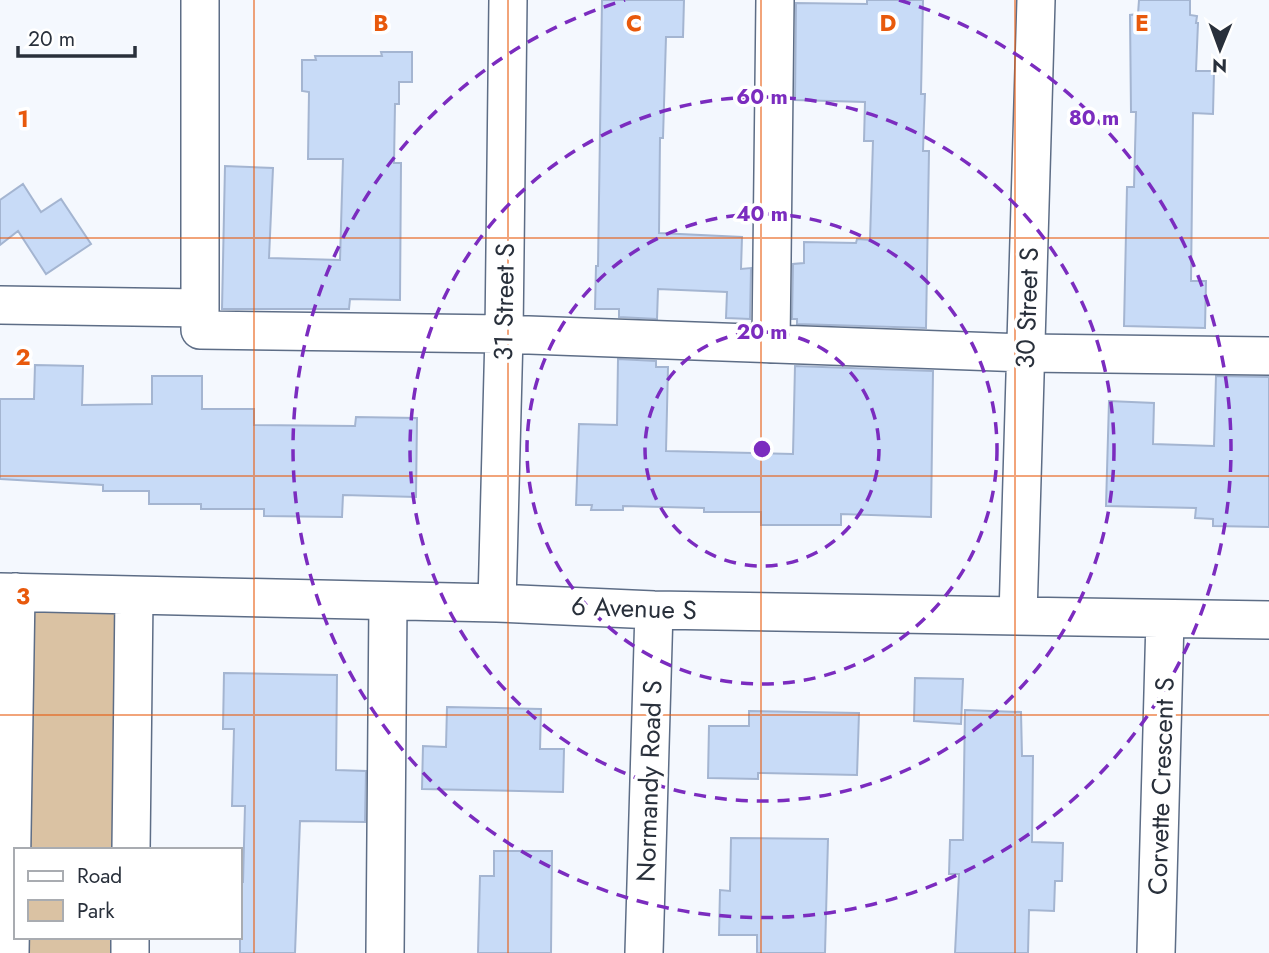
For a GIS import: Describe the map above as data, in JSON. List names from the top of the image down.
{
  "streets": {
    "street": [
      "31 Street S",
      "30 Street S",
      "6 Avenue S",
      "Normandy Road S",
      "Corvette Crescent S"
    ]
  },
  "crossings": [
    ["31 Street S", "6 Avenue S"],
    ["30 Street S", "6 Avenue S"],
    ["6 Avenue S", "Normandy Road S"],
    ["6 Avenue S", "Corvette Crescent S"]
  ],
  "legend": ["Road", "Park"],
  "scale_bar": "20 m",
  "north": "bottom",
  "grid": {
    "columns": [
      "B",
      "C",
      "D",
      "E"
    ],
    "rows": ["1", "2", "3"]
  },
  "rings": [
    "60 m",
    "80 m",
    "40 m",
    "20 m"
  ]
}
